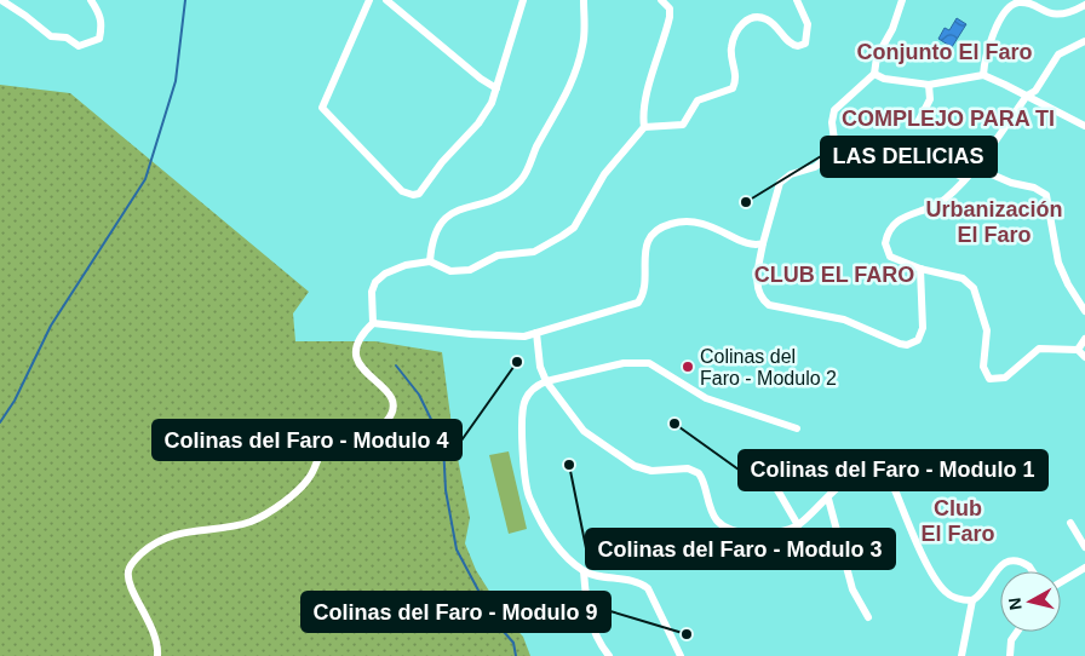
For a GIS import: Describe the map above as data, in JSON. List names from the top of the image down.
{
  "districts": [
    "Conjunto El Faro",
    "COMPLEJO PARA TI",
    "Urbanización El Faro",
    "CLUB EL FARO",
    "Club El Faro"
  ],
  "places": [
    "LAS DELICIAS",
    "Colinas del Faro - Modulo 4",
    "Colinas del Faro - Modulo 2",
    "Colinas del Faro - Modulo 1",
    "Colinas del Faro - Modulo 3",
    "Colinas del Faro - Modulo 9"
  ],
  "north": "left"
}
